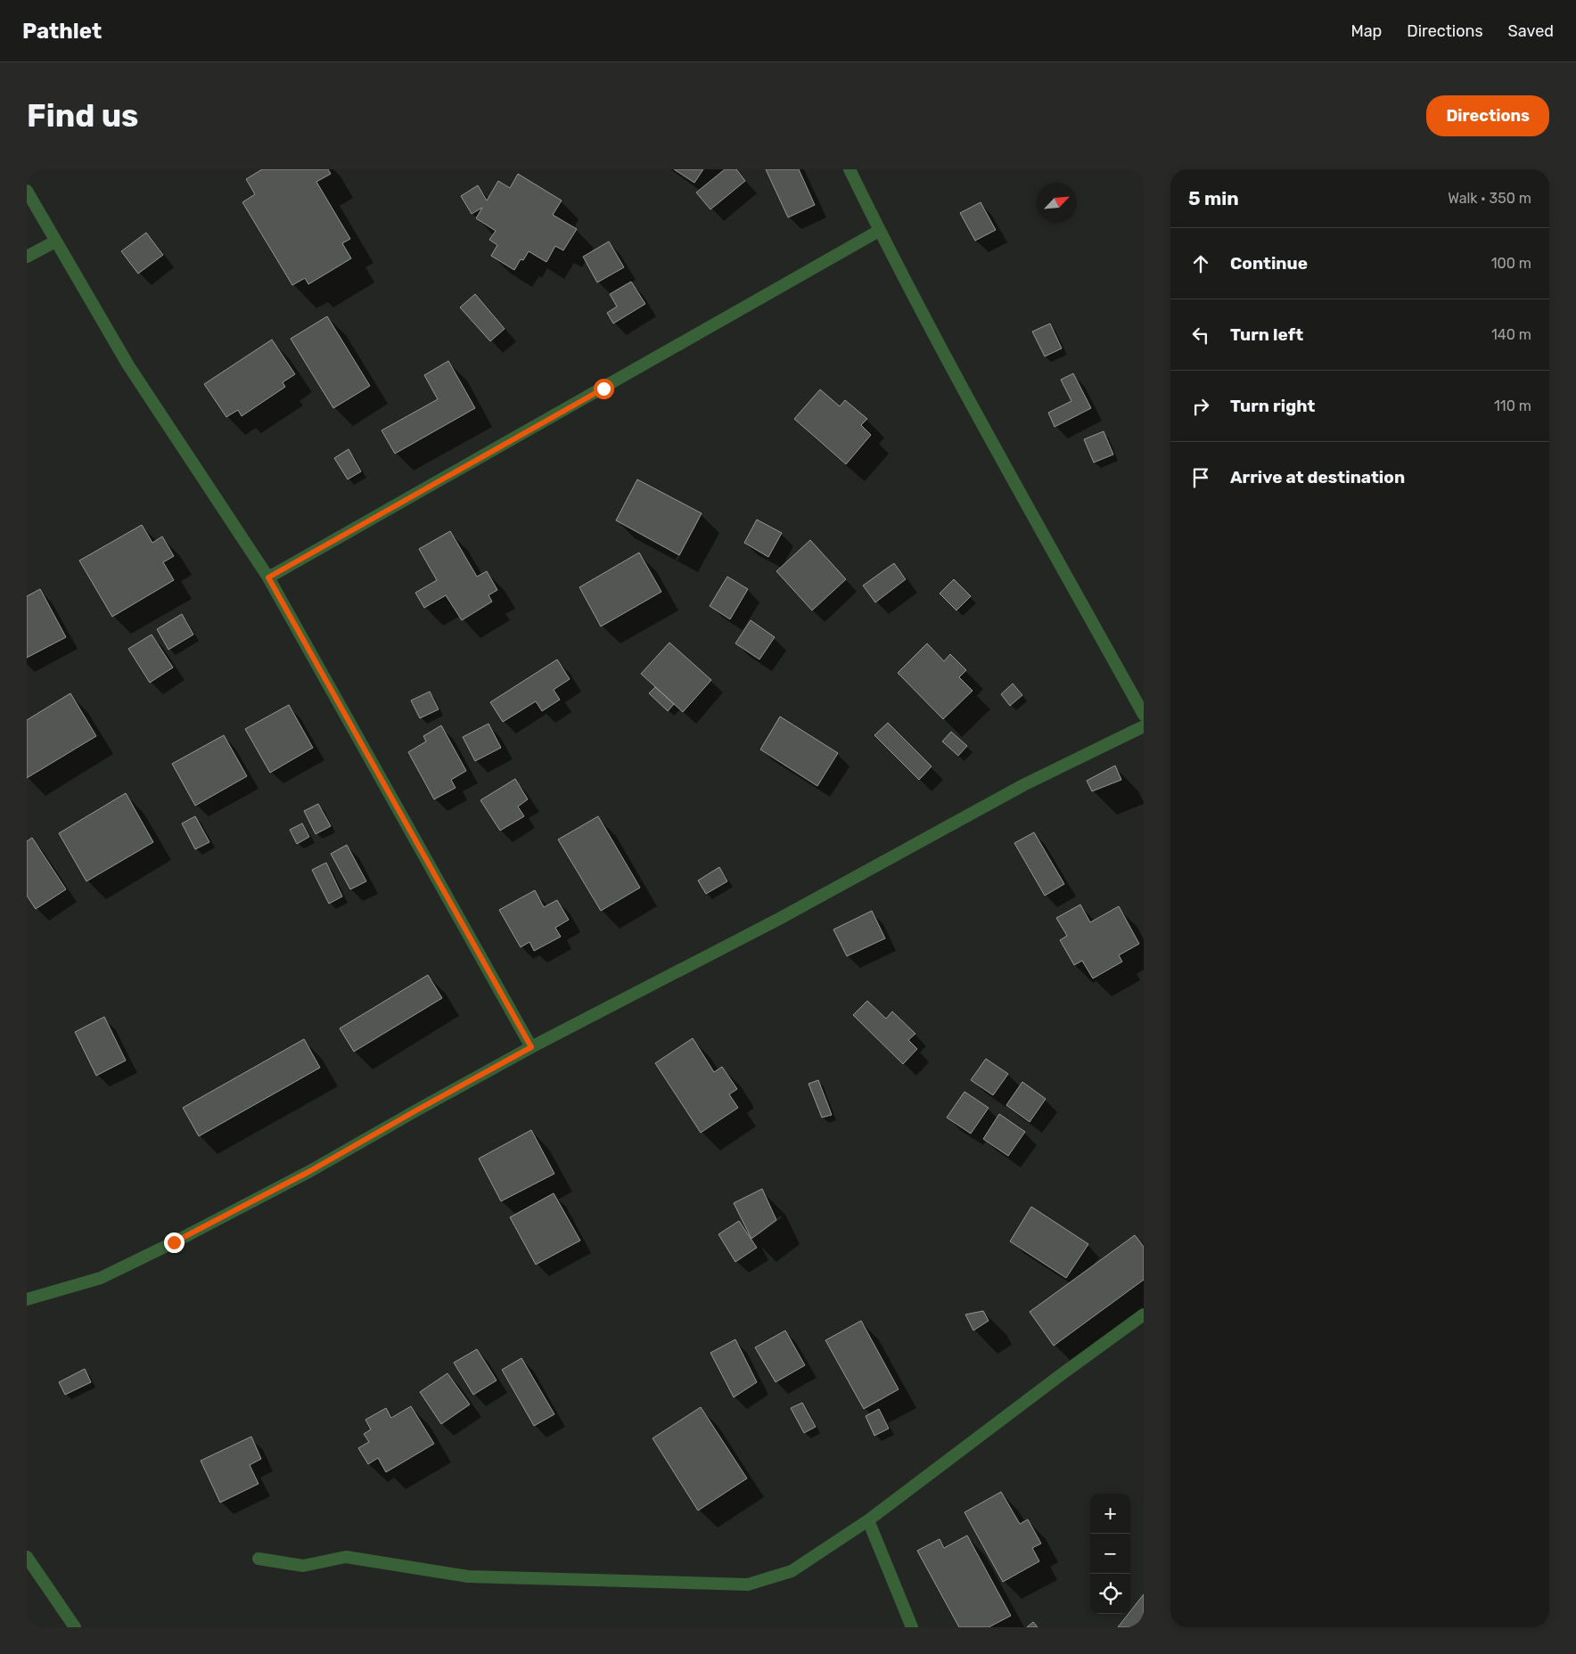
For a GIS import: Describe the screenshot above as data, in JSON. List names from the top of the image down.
{
  "north": "top right",
  "page": {
    "header": "Pathlet",
    "nav": ["Map", "Directions", "Saved"],
    "buttons": "Directions",
    "title": "Find us",
    "heading": ["5 min", "Walk · 350 m"],
    "list": [
      ["Continue", "100 m"],
      ["Turn left", "140 m"],
      ["Turn right", "110 m"],
      "Arrive at destination"
    ],
    "map_buttons": ["+", "−"]
  }
}
